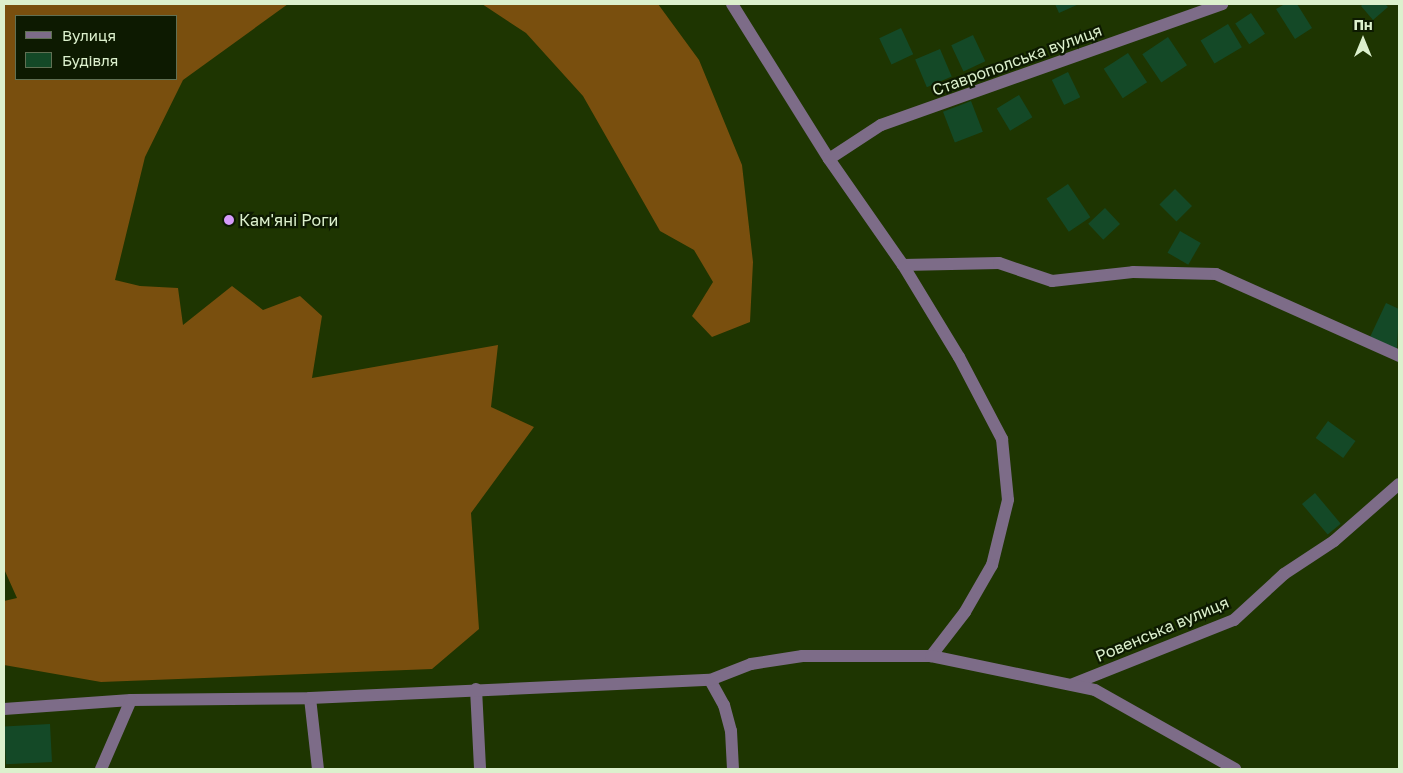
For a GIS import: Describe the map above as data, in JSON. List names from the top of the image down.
{
  "streets": {
    "street": ["Ставрополська вулиця", "Ровенська вулиця"]
  },
  "places": ["Кам'яні Роги"],
  "legend": ["Вулиця", "Будівля"],
  "north": "top"
}
